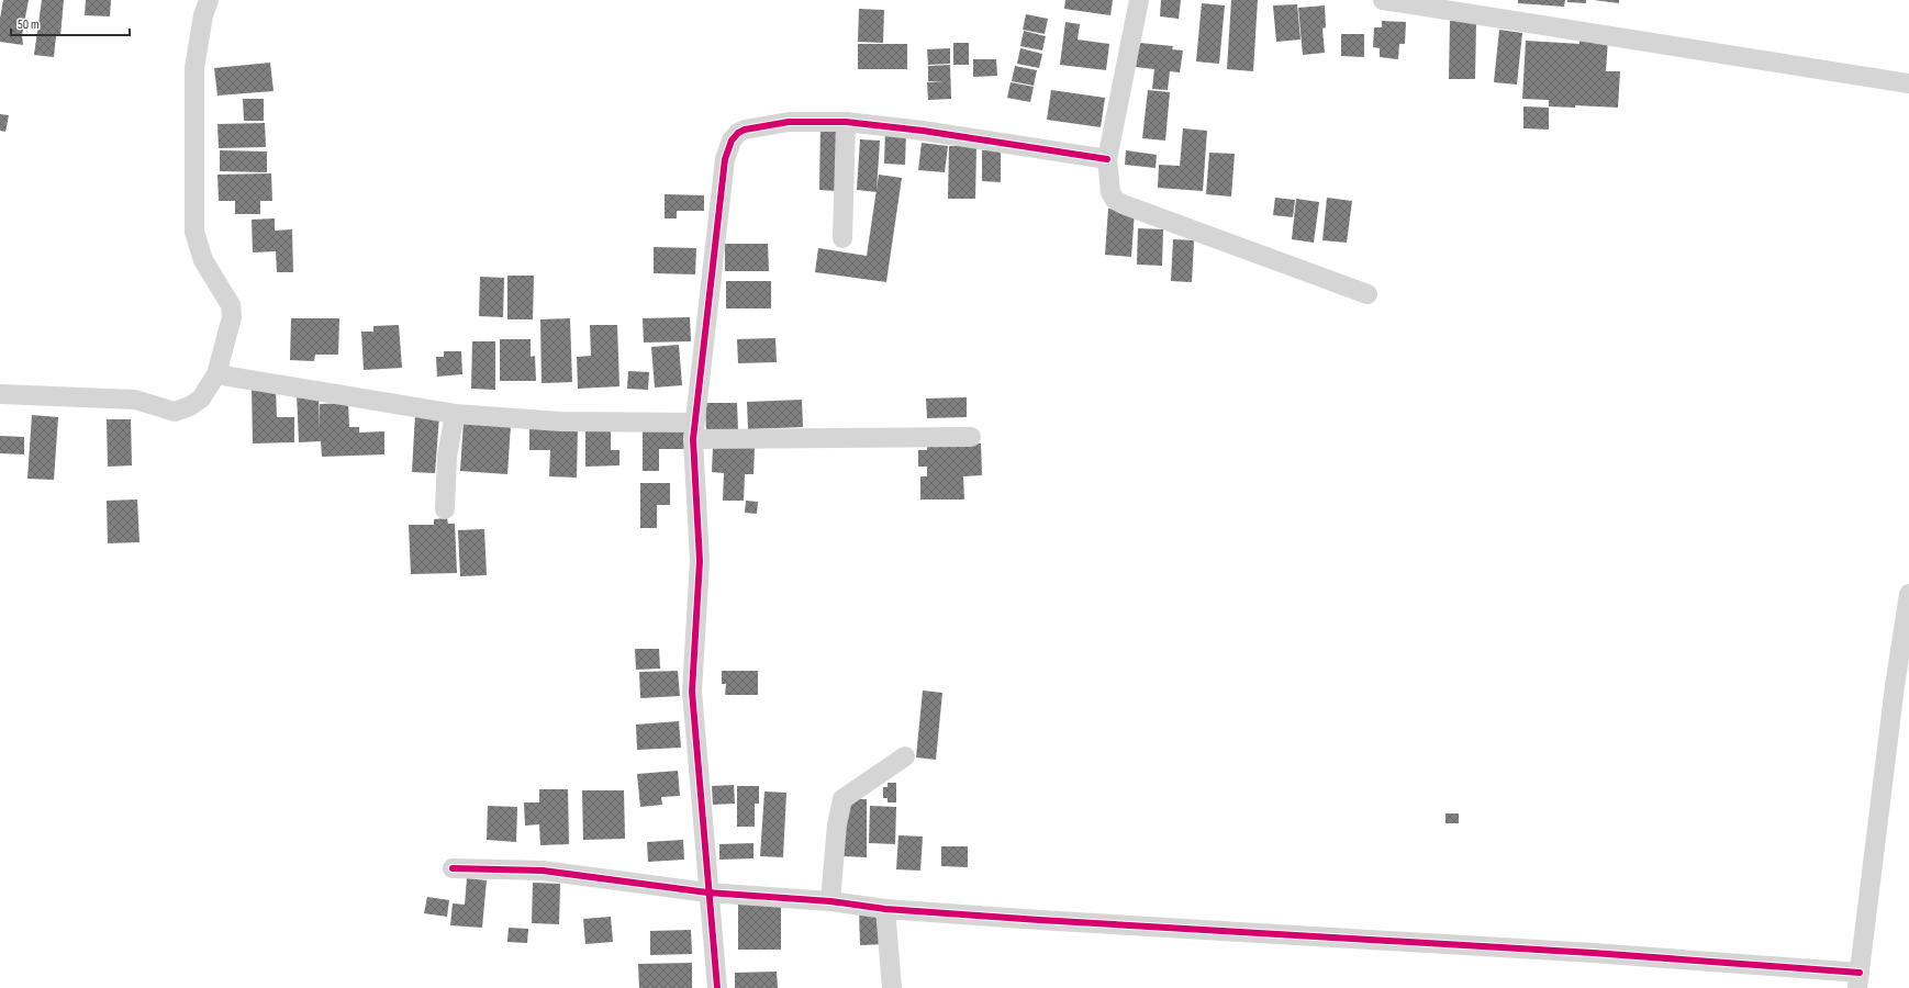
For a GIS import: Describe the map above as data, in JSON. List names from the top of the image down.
{
  "scale_bar": "50 m"
}
